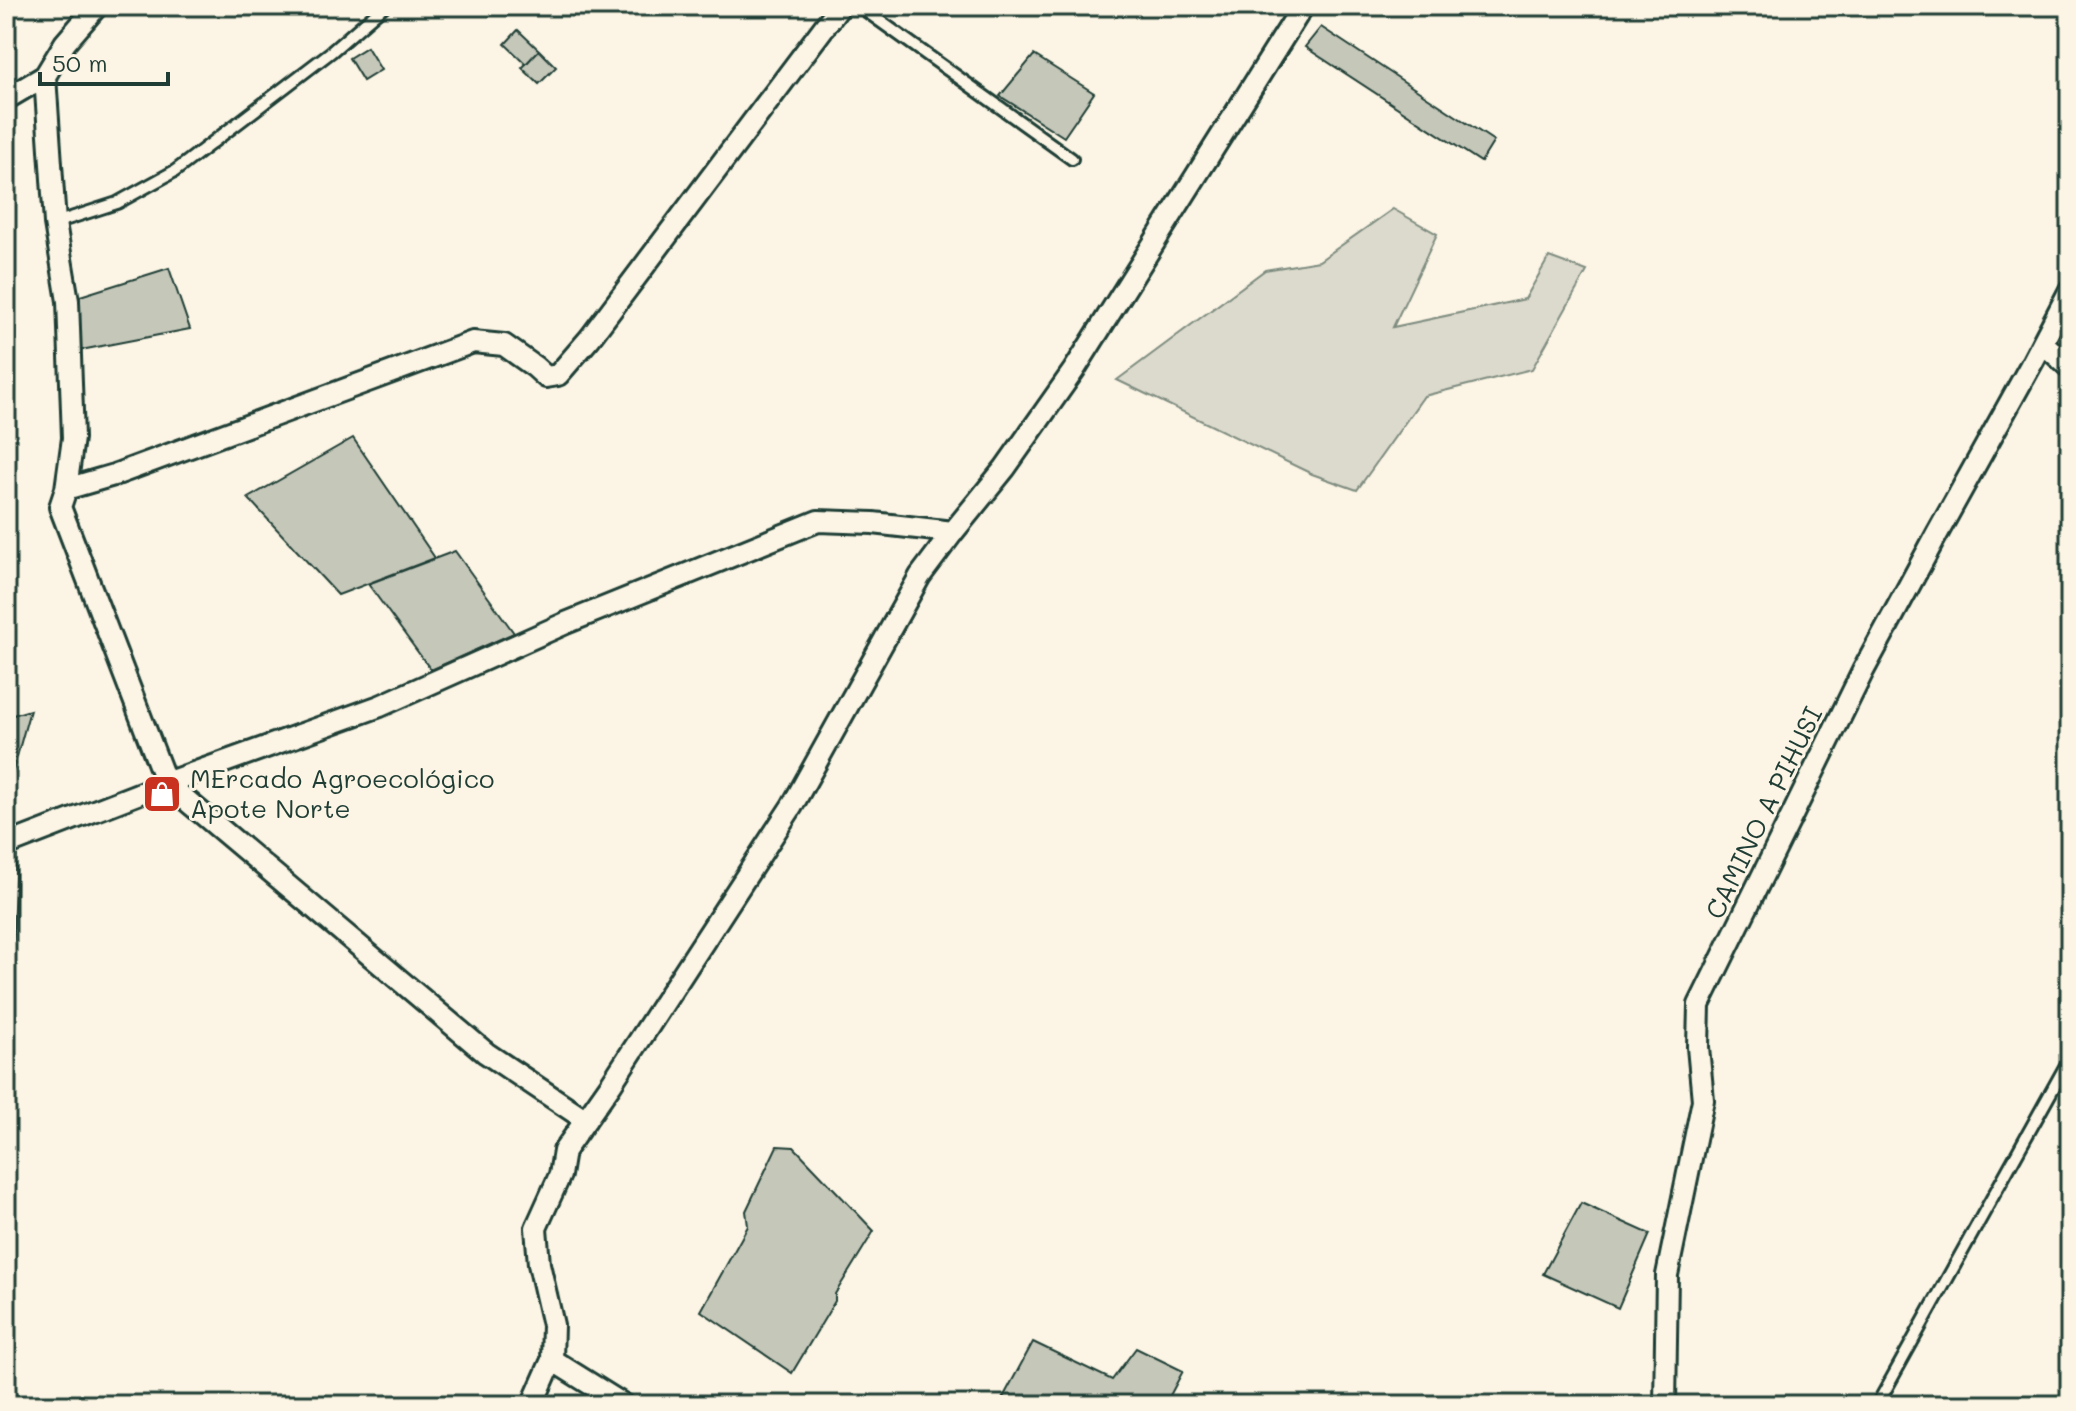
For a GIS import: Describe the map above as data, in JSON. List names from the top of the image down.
{
  "streets": {
    "street": ["CAMINO A PIHUSI"]
  },
  "places": {
    "shop": ["MErcado Agroecológico Apote Norte"]
  },
  "scale_bar": "50 m"
}
